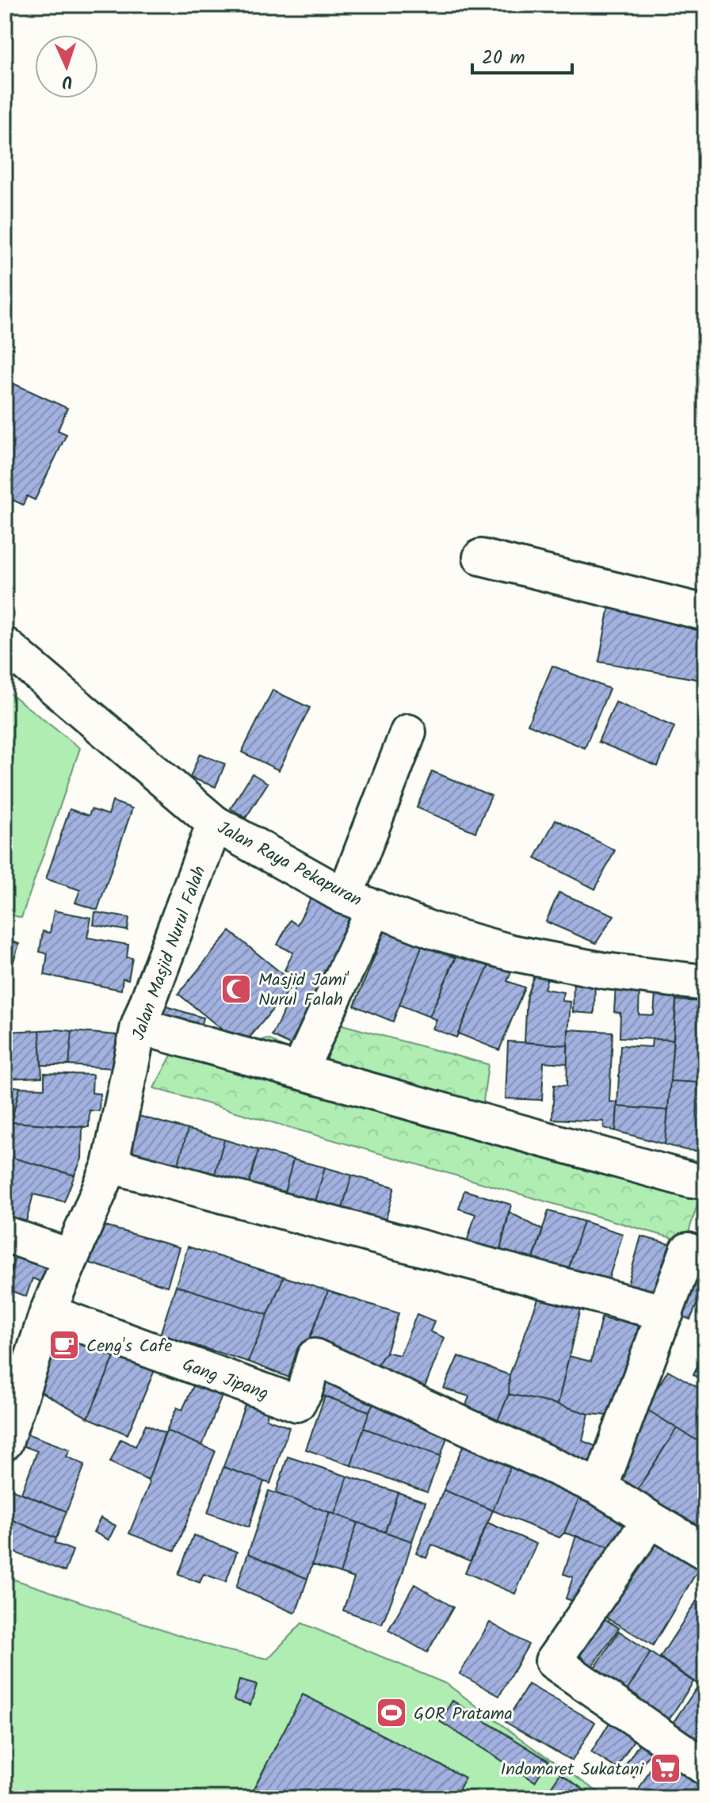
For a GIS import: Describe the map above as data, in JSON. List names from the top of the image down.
{
  "streets": {
    "street": ["Jalan Raya Pekapuran", "Jalan Masjid Nurul Falah", "Gang Jipang"]
  },
  "crossings": [
    ["Jalan Raya Pekapuran", "Jalan Masjid Nurul Falah"],
    ["Jalan Masjid Nurul Falah", "Gang Jipang"]
  ],
  "places": {
    "mosque": ["Masjid Jami' Nurul Falah"],
    "cafe": ["Ceng's Cafe"],
    "sports": ["GOR Pratama"],
    "supermarket": ["Indomaret Sukatani"]
  },
  "scale_bar": "20 m",
  "north": "bottom"
}
